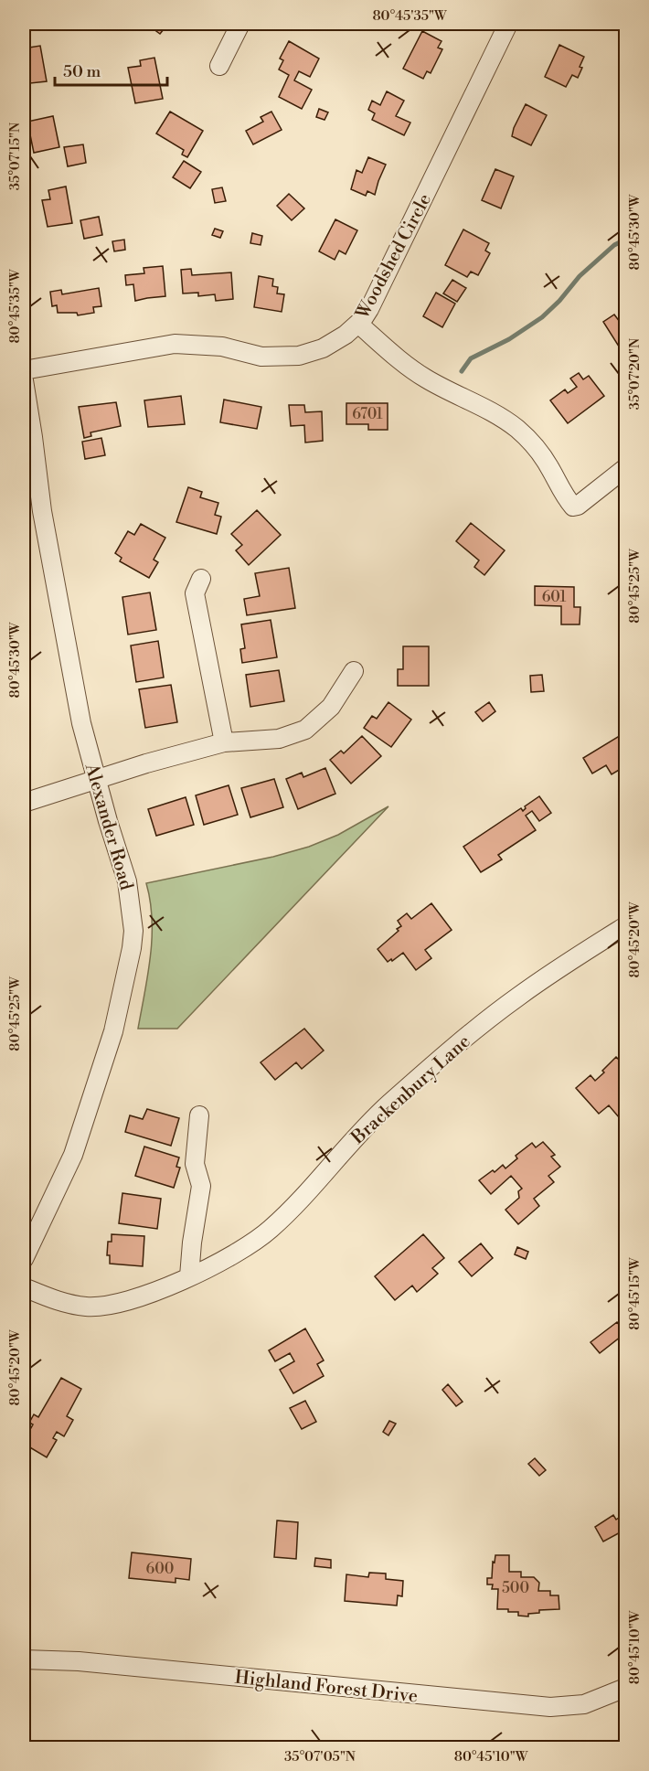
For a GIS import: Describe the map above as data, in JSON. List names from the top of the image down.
{
  "streets": {
    "street": [
      "Woodshed Circle",
      "Alexander Road",
      "Brackenbury Lane",
      "Highland Forest Drive"
    ]
  },
  "house_numbers": [
    "6701",
    "601",
    "600",
    "500"
  ],
  "scale_bar": "50 m",
  "coordinates": [
    "80°45'35\"W",
    "35°07'15\"N",
    "80°45'30\"W",
    "35°07'20\"N",
    "80°45'25\"W",
    "80°45'20\"W",
    "80°45'15\"W",
    "80°45'10\"W",
    "35°07'05\"N"
  ]
}
